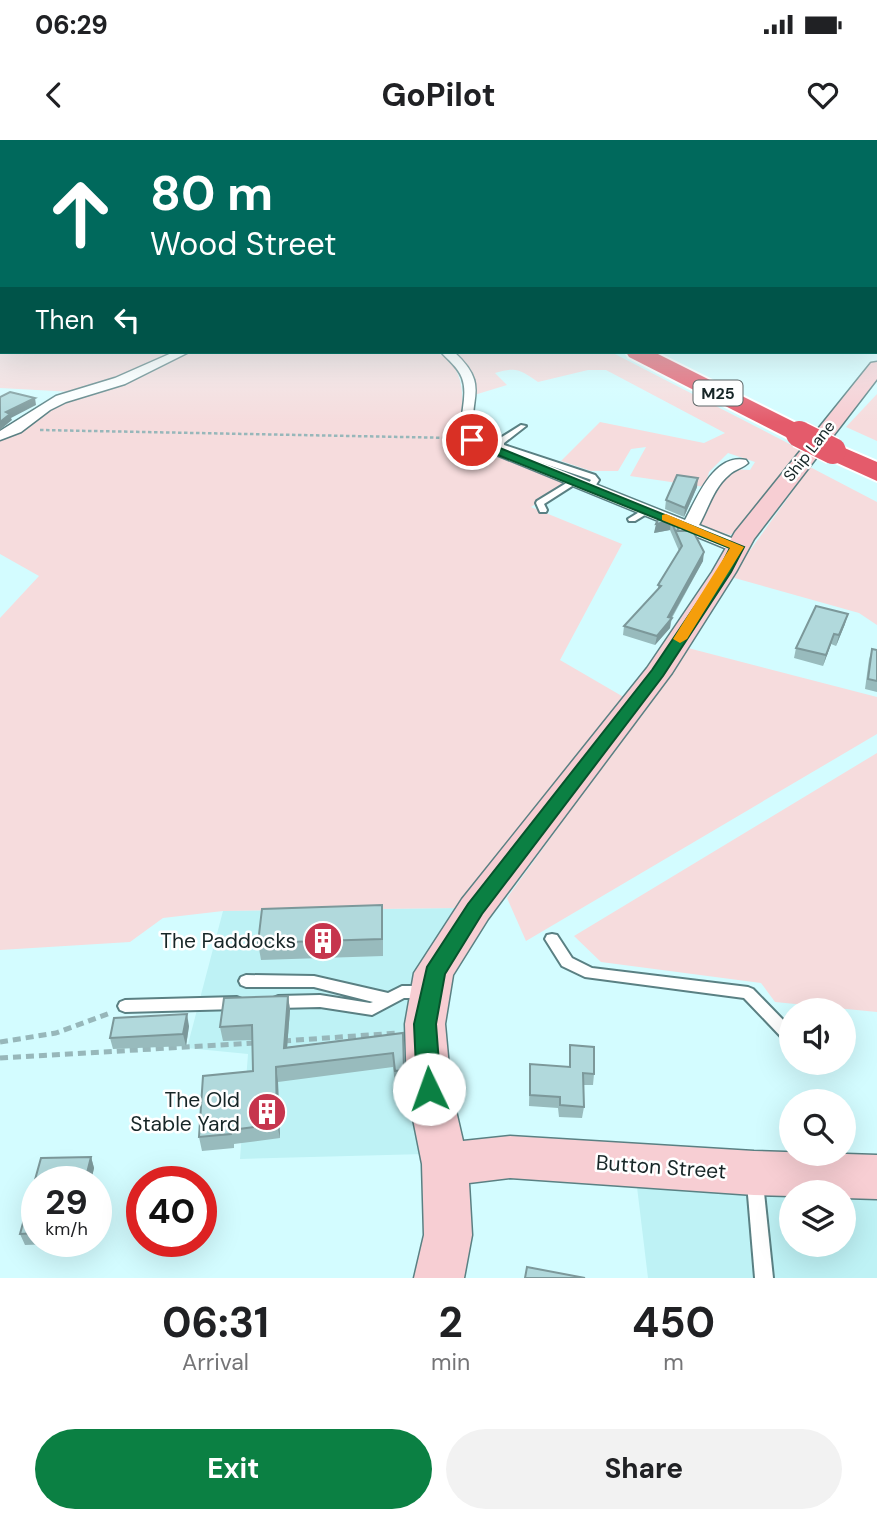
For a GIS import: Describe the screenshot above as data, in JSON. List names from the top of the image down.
{
  "streets": {
    "highway": ["M25"],
    "street": ["Ship Lane", "Button Street"]
  },
  "crossings": [
    ["Ship Lane", "Button Street"]
  ],
  "places": {
    "building": ["The Paddocks", "The Old Stable Yard"]
  },
  "page": {
    "status": "06:29",
    "header": "GoPilot",
    "turn": ["80 m", "Wood Street"],
    "then": "Then",
    "speed": "29 km/h",
    "limit": "40",
    "eta": [
      "06:31",
      "Arrival",
      "2",
      "min",
      "450",
      "m"
    ],
    "buttons": ["Exit", "Share"]
  }
}
